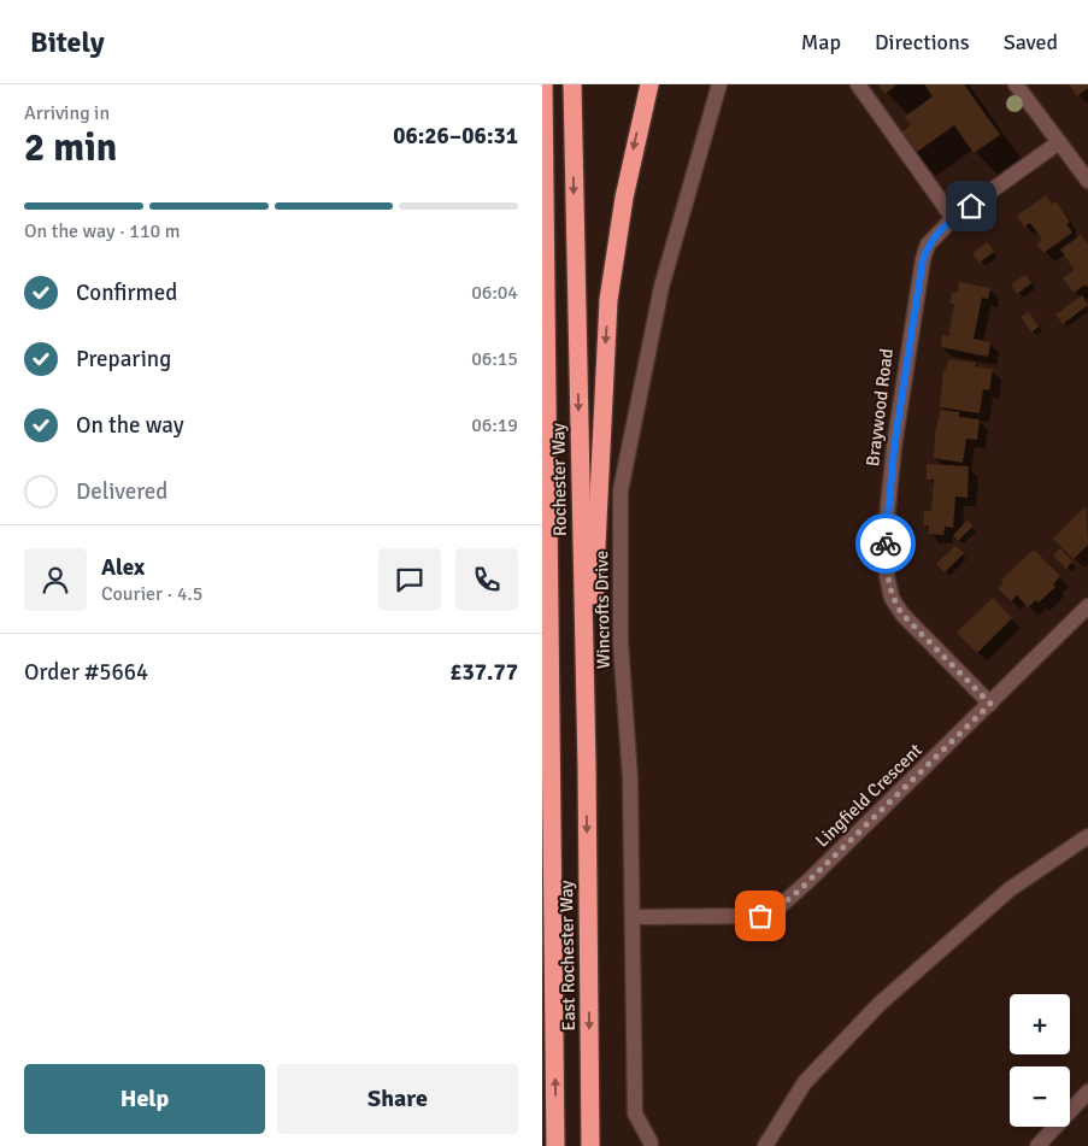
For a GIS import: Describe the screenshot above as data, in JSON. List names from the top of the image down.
{
  "streets": {
    "highway": ["Rochester Way", "East Rochester Way"],
    "street": ["Braywood Road", "Wincrofts Drive", "Lingfield Crescent"]
  },
  "crossings": [
    ["Braywood Road", "Lingfield Crescent"],
    ["Rochester Way", "East Rochester Way"],
    ["Wincrofts Drive", "Lingfield Crescent"]
  ],
  "page": {
    "header": "Bitely",
    "nav": ["Map", "Directions", "Saved"],
    "heading": ["2 min", "Arriving in", "06:26–06:31"],
    "panel": [
      "Alex",
      "Courier · 4.5",
      "Order #5664",
      "£37.77"
    ],
    "bar": "On the way · 110 m",
    "list": [
      ["Confirmed", "06:04"],
      ["Preparing", "06:15"],
      ["On the way", "06:19"],
      "Delivered"
    ],
    "map_buttons": ["+", "−"],
    "buttons": ["Help", "Share"]
  }
}
